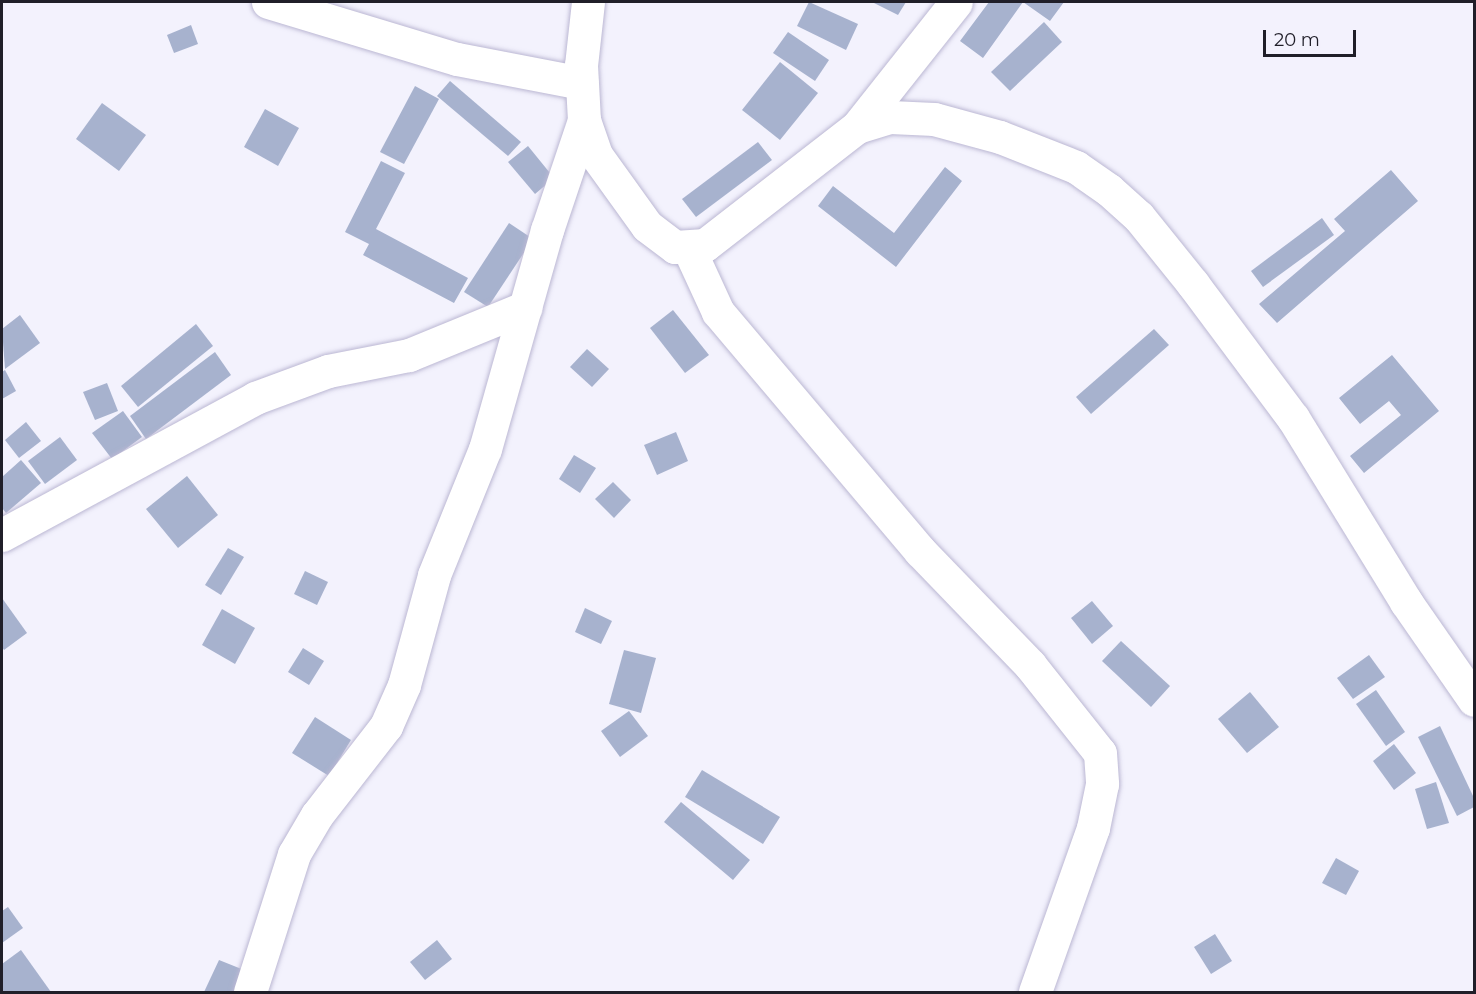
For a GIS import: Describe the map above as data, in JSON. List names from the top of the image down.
{
  "scale_bar": "20 m"
}
